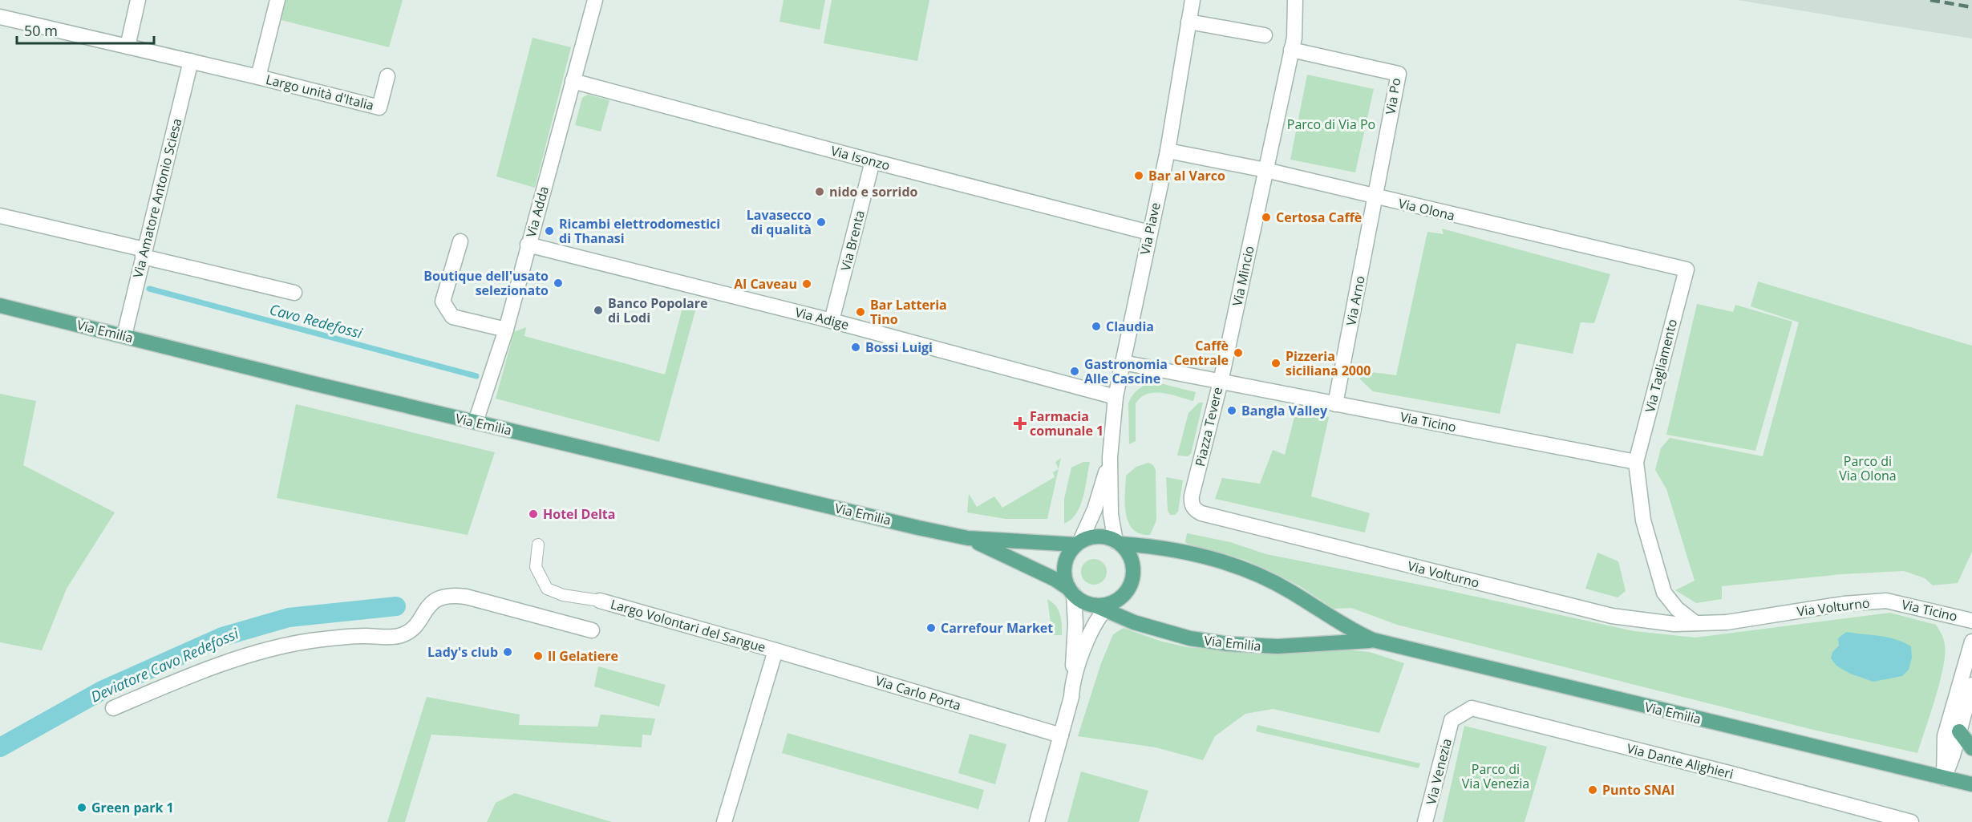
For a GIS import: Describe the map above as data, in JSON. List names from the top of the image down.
{
  "streets": {
    "main road": ["Via Emilia"],
    "street": [
      "Largo unità d'Italia",
      "Via Po",
      "Via Isonzo",
      "Via Amatore Antonio Sciesa",
      "Via Olona",
      "Via Adda",
      "Via Piave",
      "Via Brenta",
      "Via Mincio",
      "Via Arno",
      "Via Adige",
      "Via Tagliamento",
      "Via Ticino",
      "Piazza Tevere",
      "Via Volturno",
      "Largo Volontari del Sangue",
      "Via Carlo Porta",
      "Via Dante Alighieri",
      "Via Venezia"
    ]
  },
  "crossings": [
    ["Via Po", "Via Olona"],
    ["Via Po", "Via Arno"],
    ["Via Isonzo", "Via Adda"],
    ["Via Isonzo", "Via Piave"],
    ["Via Isonzo", "Via Brenta"],
    ["Via Amatore Antonio Sciesa", "Via Emilia"],
    ["Via Olona", "Via Piave"],
    ["Via Olona", "Via Mincio"],
    ["Via Olona", "Via Arno"],
    ["Via Olona", "Via Tagliamento"],
    ["Via Adda", "Via Adige"],
    ["Via Adda", "Via Emilia"],
    ["Via Piave", "Via Adige"],
    ["Via Piave", "Via Emilia"],
    ["Via Piave", "Piazza Tevere"],
    ["Via Brenta", "Via Adige"],
    ["Via Mincio", "Via Ticino"],
    ["Via Mincio", "Piazza Tevere"],
    ["Via Arno", "Via Ticino"],
    ["Via Tagliamento", "Via Ticino"],
    ["Via Ticino", "Piazza Tevere"],
    ["Via Ticino", "Via Volturno"],
    ["Piazza Tevere", "Via Volturno"],
    ["Largo Volontari del Sangue", "Via Carlo Porta"],
    ["Via Dante Alighieri", "Via Venezia"]
  ],
  "water": ["Cavo Redefossi", "Deviatore Cavo Redefossi"],
  "parks": ["Parco di Via Po", "Parco di Via Olona", "Parco di Via Venezia"],
  "places": {
    "other": [
      "Bar al Varco",
      "nido e sorrido",
      "Certosa Caffè",
      "Lavasecco di qualità",
      "Ricambi elettrodomestici di Thanasi",
      "Boutique dell'usato selezionato",
      "Al Caveau",
      "Banco Popolare di Lodi",
      "Bar Latteria Tino",
      "Claudia",
      "Bossi Luigi",
      "Caffè Centrale",
      "Pizzeria siciliana 2000",
      "Gastronomia Alle Cascine",
      "Bangla Valley",
      "Hotel Delta",
      "Carrefour Market",
      "Lady's club",
      "Il Gelatiere",
      "Punto SNAI",
      "Green park 1"
    ],
    "health": ["Farmacia comunale 1"]
  },
  "scale_bar": "50 m"
}
